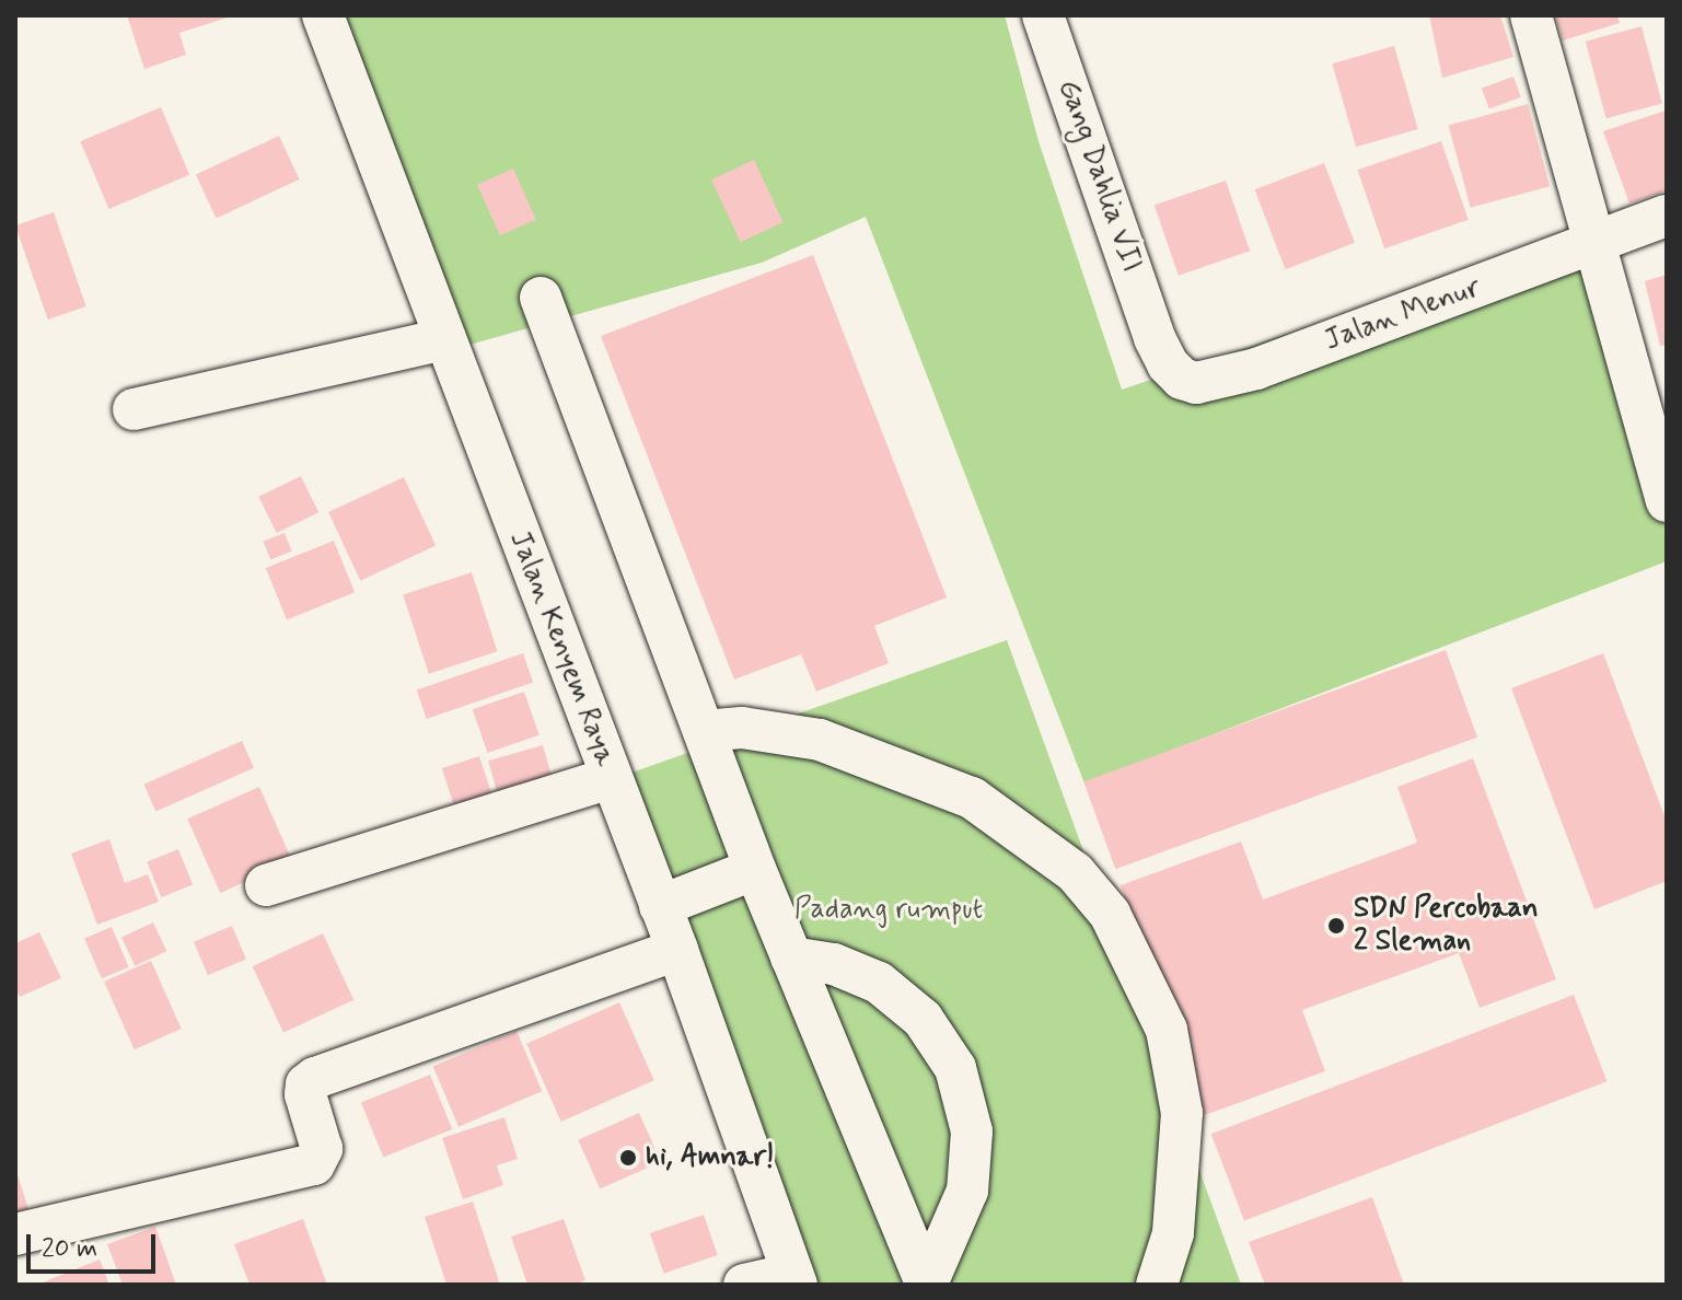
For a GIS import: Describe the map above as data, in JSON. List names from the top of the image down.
{
  "streets": {
    "street": ["Gang Dahlia VII", "Jalan Menur", "Jalan Kenyem Raya"]
  },
  "crossings": [
    ["Gang Dahlia VII", "Jalan Menur"]
  ],
  "parks": ["Padang rumput"],
  "places": ["SDN Percobaan 2 Sleman", "hi, Amnar!"],
  "scale_bar": "20 m"
}
